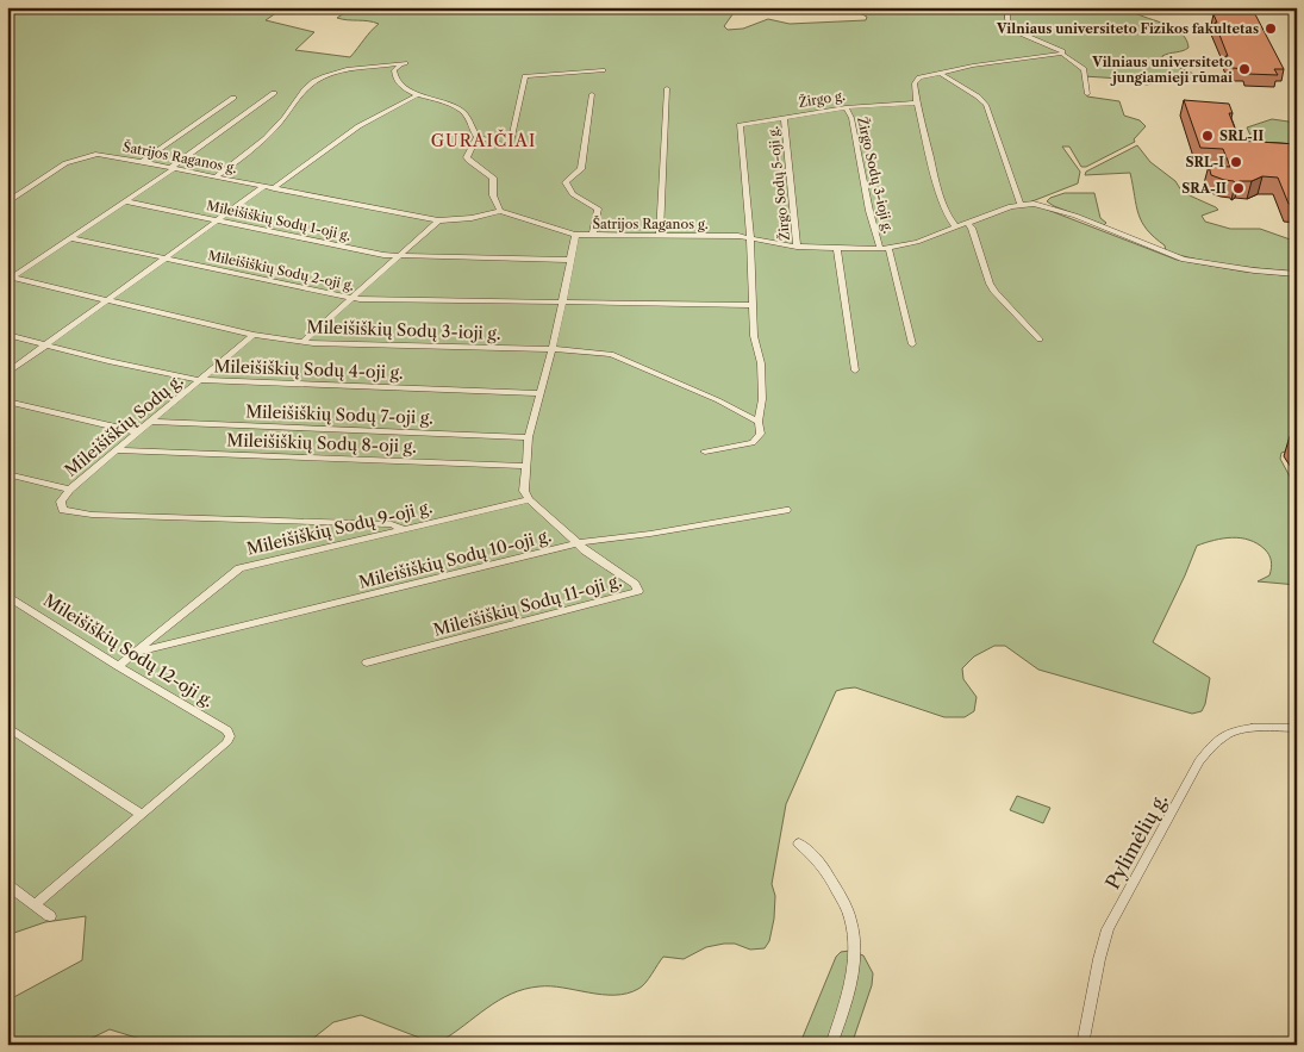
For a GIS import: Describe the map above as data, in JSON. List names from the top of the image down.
{
  "streets": {
    "street": [
      "Žirgo g.",
      "Šatrijos Raganos g.",
      "Žirgo Sodų 3-ioji g.",
      "Žirgo Sodų 5-oji g.",
      "Mileišiškių Sodų 1-oji g.",
      "Mileišiškių Sodų 2-oji g.",
      "Mileišiškių Sodų 3-ioji g.",
      "Mileišiškių Sodų 4-oji g.",
      "Mileišiškių Sodų 7-oji g.",
      "Mileišiškių Sodų g.",
      "Mileišiškių Sodų 8-oji g.",
      "Mileišiškių Sodų 9-oji g.",
      "Mileišiškių Sodų 10-oji g.",
      "Mileišiškių Sodų 11-oji g.",
      "Mileišiškių Sodų 12-oji g.",
      "Pylimėlių g."
    ]
  },
  "crossings": [
    ["Žirgo g.", "Šatrijos Raganos g."],
    ["Žirgo g.", "Žirgo Sodų 3-ioji g."],
    ["Žirgo g.", "Žirgo Sodų 5-oji g."],
    ["Šatrijos Raganos g.", "Žirgo Sodų 3-ioji g."],
    ["Šatrijos Raganos g.", "Žirgo Sodų 5-oji g."],
    ["Mileišiškių Sodų 3-ioji g.", "Mileišiškių Sodų g."],
    ["Mileišiškių Sodų 4-oji g.", "Mileišiškių Sodų g."],
    ["Mileišiškių Sodų 7-oji g.", "Mileišiškių Sodų g."],
    ["Mileišiškių Sodų g.", "Mileišiškių Sodų 8-oji g."],
    ["Mileišiškių Sodų g.", "Mileišiškių Sodų 9-oji g."],
    ["Mileišiškių Sodų 9-oji g.", "Mileišiškių Sodų 10-oji g."],
    ["Mileišiškių Sodų 9-oji g.", "Mileišiškių Sodų 11-oji g."],
    ["Mileišiškių Sodų 9-oji g.", "Mileišiškių Sodų 12-oji g."],
    ["Mileišiškių Sodų 10-oji g.", "Mileišiškių Sodų 11-oji g."]
  ],
  "districts": ["GURAIČIAI"],
  "places": [
    "Vilniaus universiteto Fizikos fakultetas",
    "Vilniaus universiteto jungiamieji rūmai",
    "SRL-II",
    "SRL-I",
    "SRA-II"
  ]
}
